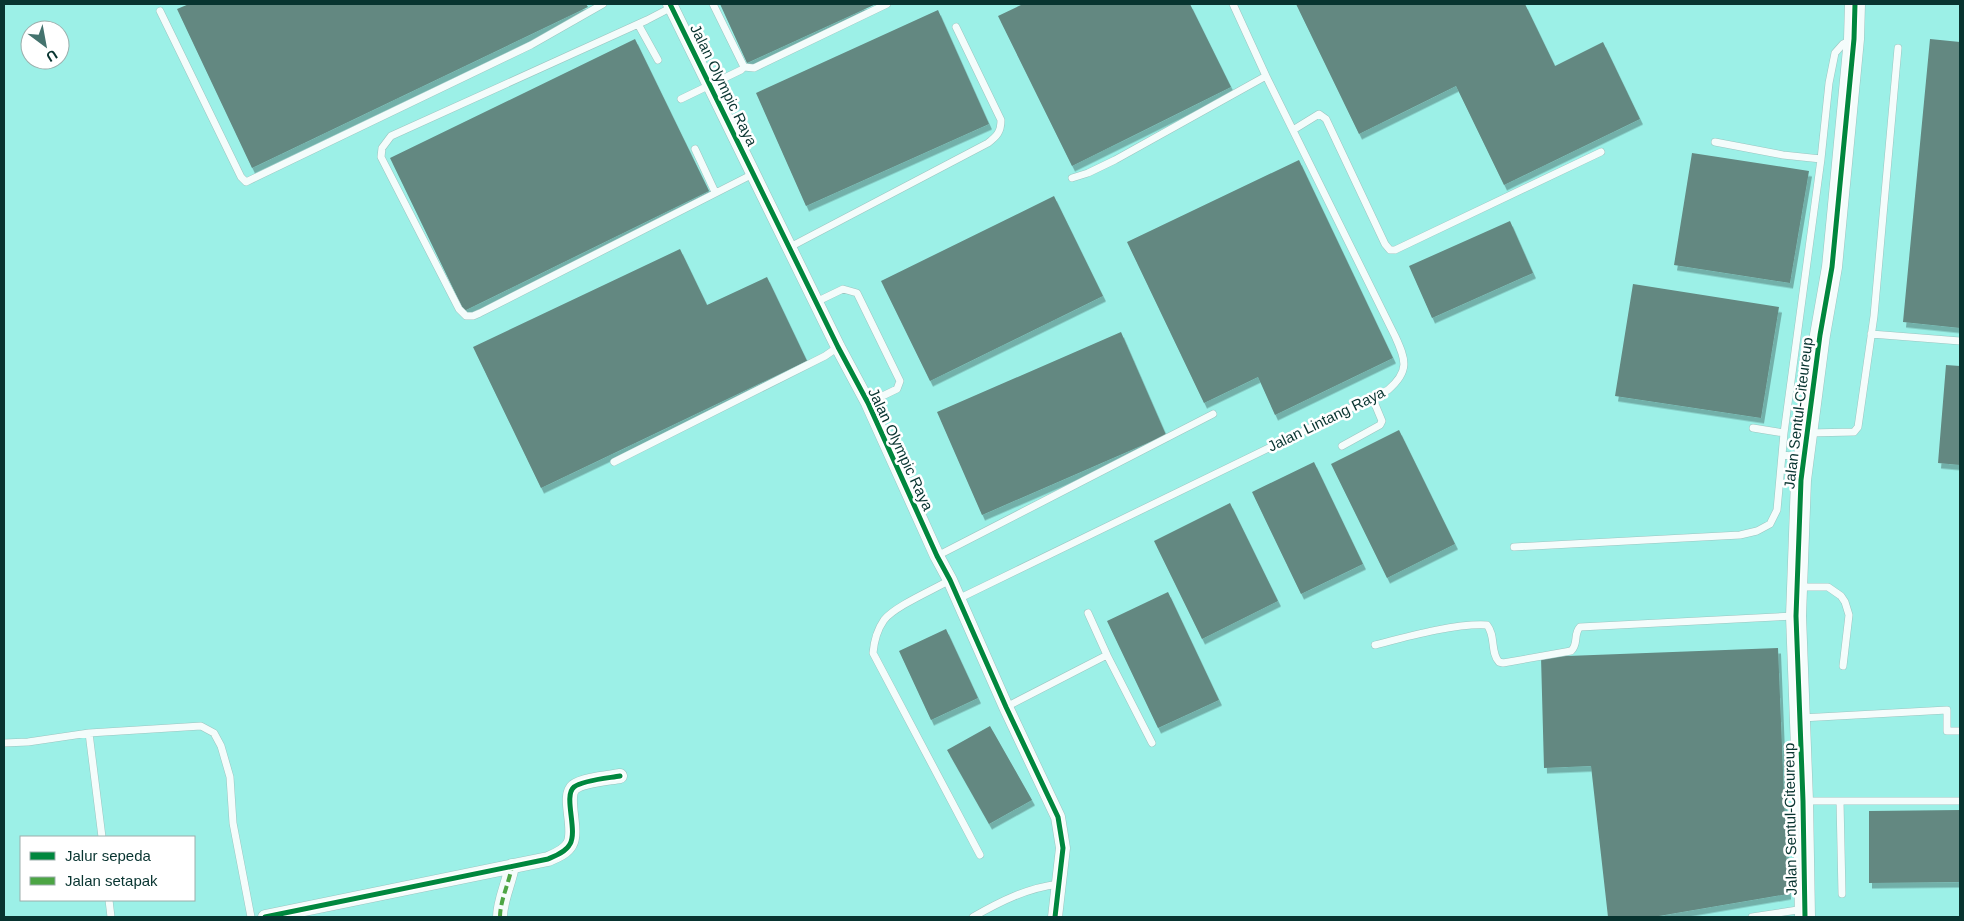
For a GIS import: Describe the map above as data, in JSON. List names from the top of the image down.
{
  "streets": {
    "street": ["Jalan Olympic Raya", "Jalan Sentul-Citeureup"],
    "lane": ["Jalan Lintang Raya"]
  },
  "crossings": [
    ["Jalan Olympic Raya", "Jalan Lintang Raya"]
  ],
  "legend": ["Jalur sepeda", "Jalan setapak"],
  "north": "bottom right"
}
